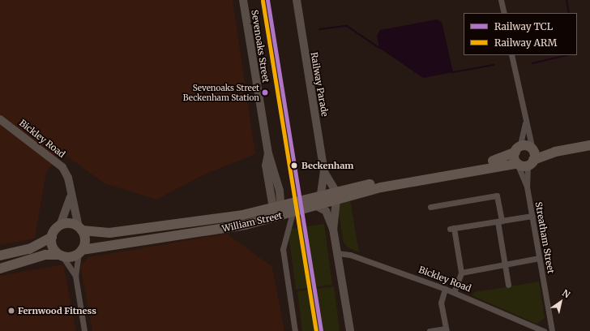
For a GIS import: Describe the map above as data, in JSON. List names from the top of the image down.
{
  "streets": {
    "main road": ["William Street"],
    "street": [
      "Sevenoaks Street",
      "Railway Parade",
      "Bickley Road",
      "Streatham Street"
    ]
  },
  "crossings": [
    ["Sevenoaks Street", "William Street"],
    ["Railway Parade", "William Street"],
    ["Bickley Road", "William Street"],
    ["William Street", "Streatham Street"]
  ],
  "places": ["Sevenoaks Street Beckenham Station", "Beckenham", "Fernwood Fitness"],
  "lines": ["rail line TCL", "rail line ARM"],
  "legend": ["Railway TCL", "Railway ARM"],
  "north": "top right"
}
